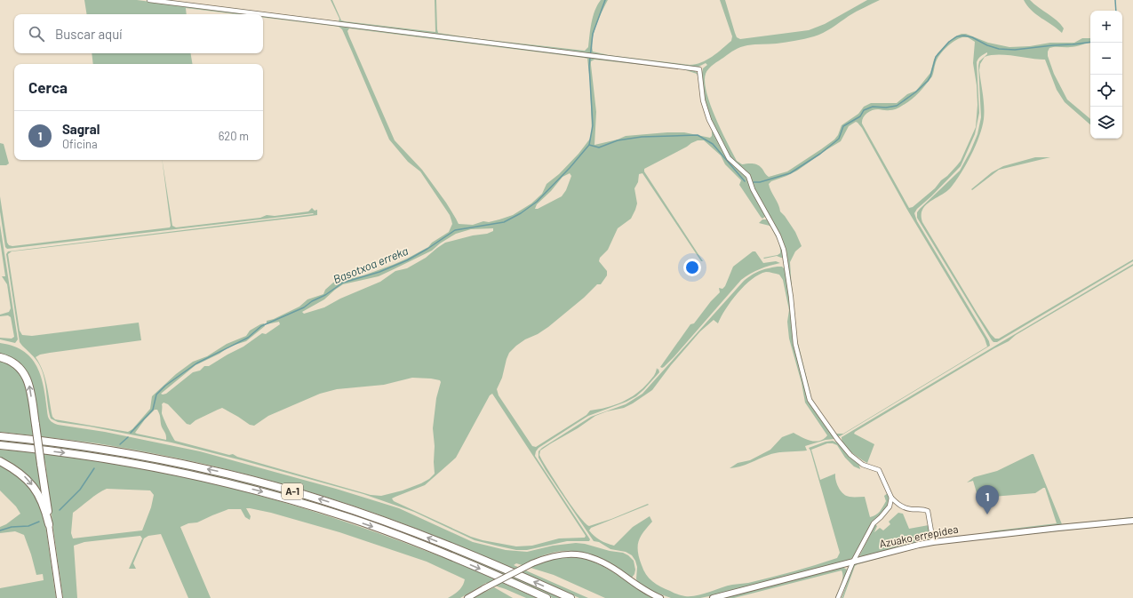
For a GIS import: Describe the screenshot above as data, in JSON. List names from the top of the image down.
{
  "streets": {
    "highway": ["A-1"],
    "street": ["Azuako errepidea"]
  },
  "water": ["Basotxoa erreka"],
  "page": {
    "map_buttons": ["+", "−"],
    "search": "Buscar aquí",
    "heading": "Cerca",
    "list": [
      {
        "mark": "1",
        "name": "Sagral",
        "note": "Oficina",
        "value": "620 m"
      }
    ],
    "pins": "1"
  }
}
